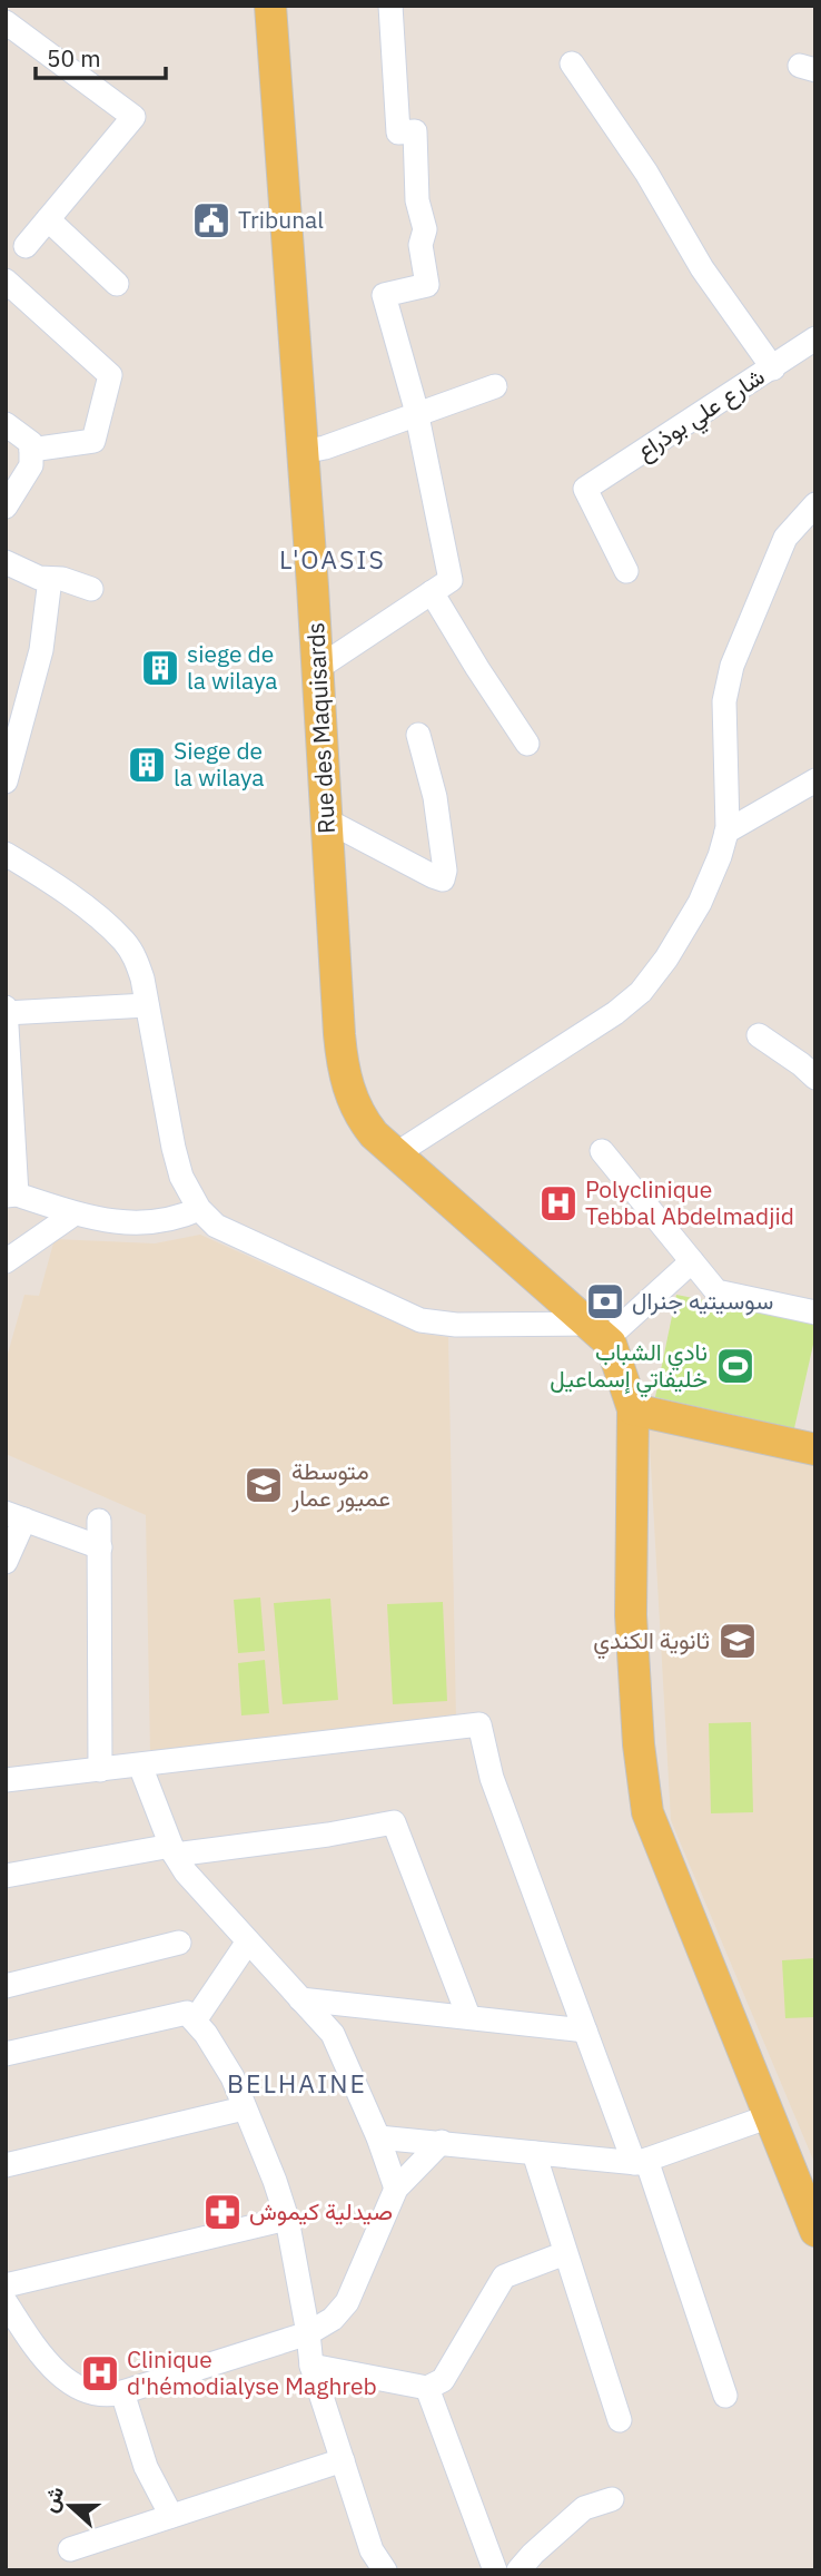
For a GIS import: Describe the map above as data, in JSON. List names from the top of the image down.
{
  "streets": {
    "main road": ["Rue des Maquisards"],
    "street": ["شارع علي بوذراع"]
  },
  "districts": ["L'OASIS", "BELHAINE"],
  "places": {
    "public building": ["Tribunal"],
    "building": ["siege de la wilaya", "Siege de la wilaya"],
    "hospital": ["Polyclinique Tebbal Abdelmadjid", "Clinique d'hémodialyse Maghreb"],
    "bank": ["سوسيتيه جنرال"],
    "sports": ["نادي الشباب خليفاتي إسماعيل"],
    "school or university": ["متوسطة عميور عمار", "ثانوية الكندي"],
    "pharmacy": ["صيدلية كيموش"]
  },
  "scale_bar": "50 m",
  "north": "left"
}
